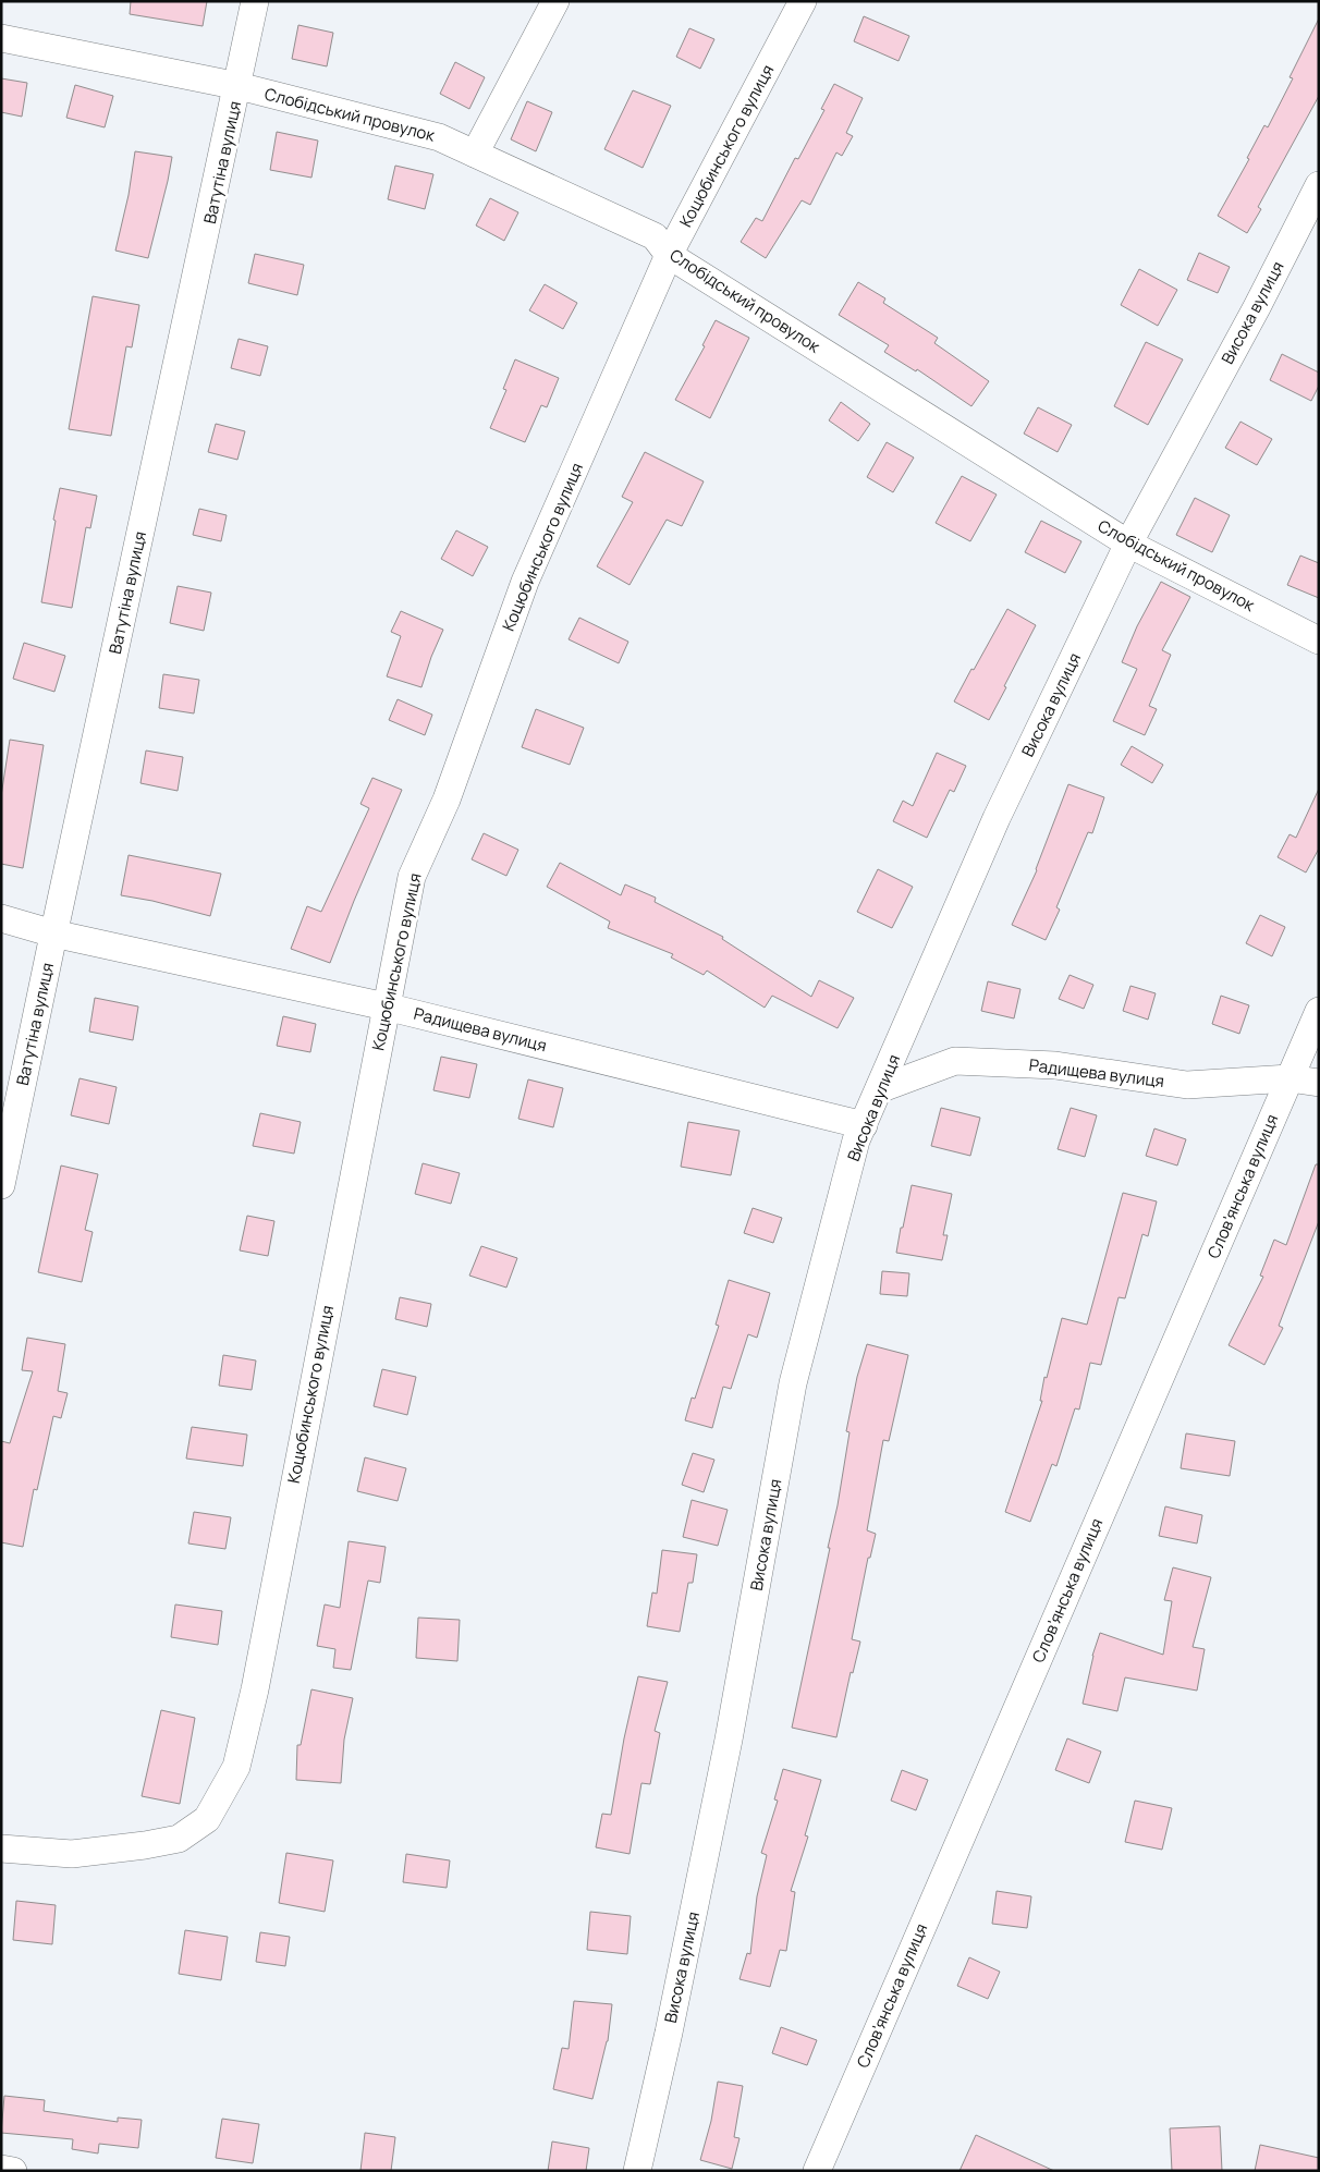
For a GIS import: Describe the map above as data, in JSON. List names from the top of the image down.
{
  "streets": {
    "street": [
      "Слобідський провулок",
      "Коцюбинського вулиця",
      "Ватутіна вулиця",
      "Висока вулиця",
      "Радищева вулиця",
      "Слов’янська вулиця"
    ]
  },
  "crossings": [
    ["Слобідський провулок", "Коцюбинського вулиця"],
    ["Слобідський провулок", "Ватутіна вулиця"],
    ["Слобідський провулок", "Висока вулиця"],
    ["Коцюбинського вулиця", "Радищева вулиця"],
    ["Ватутіна вулиця", "Радищева вулиця"],
    ["Висока вулиця", "Радищева вулиця"],
    ["Радищева вулиця", "Слов’янська вулиця"]
  ]
}
